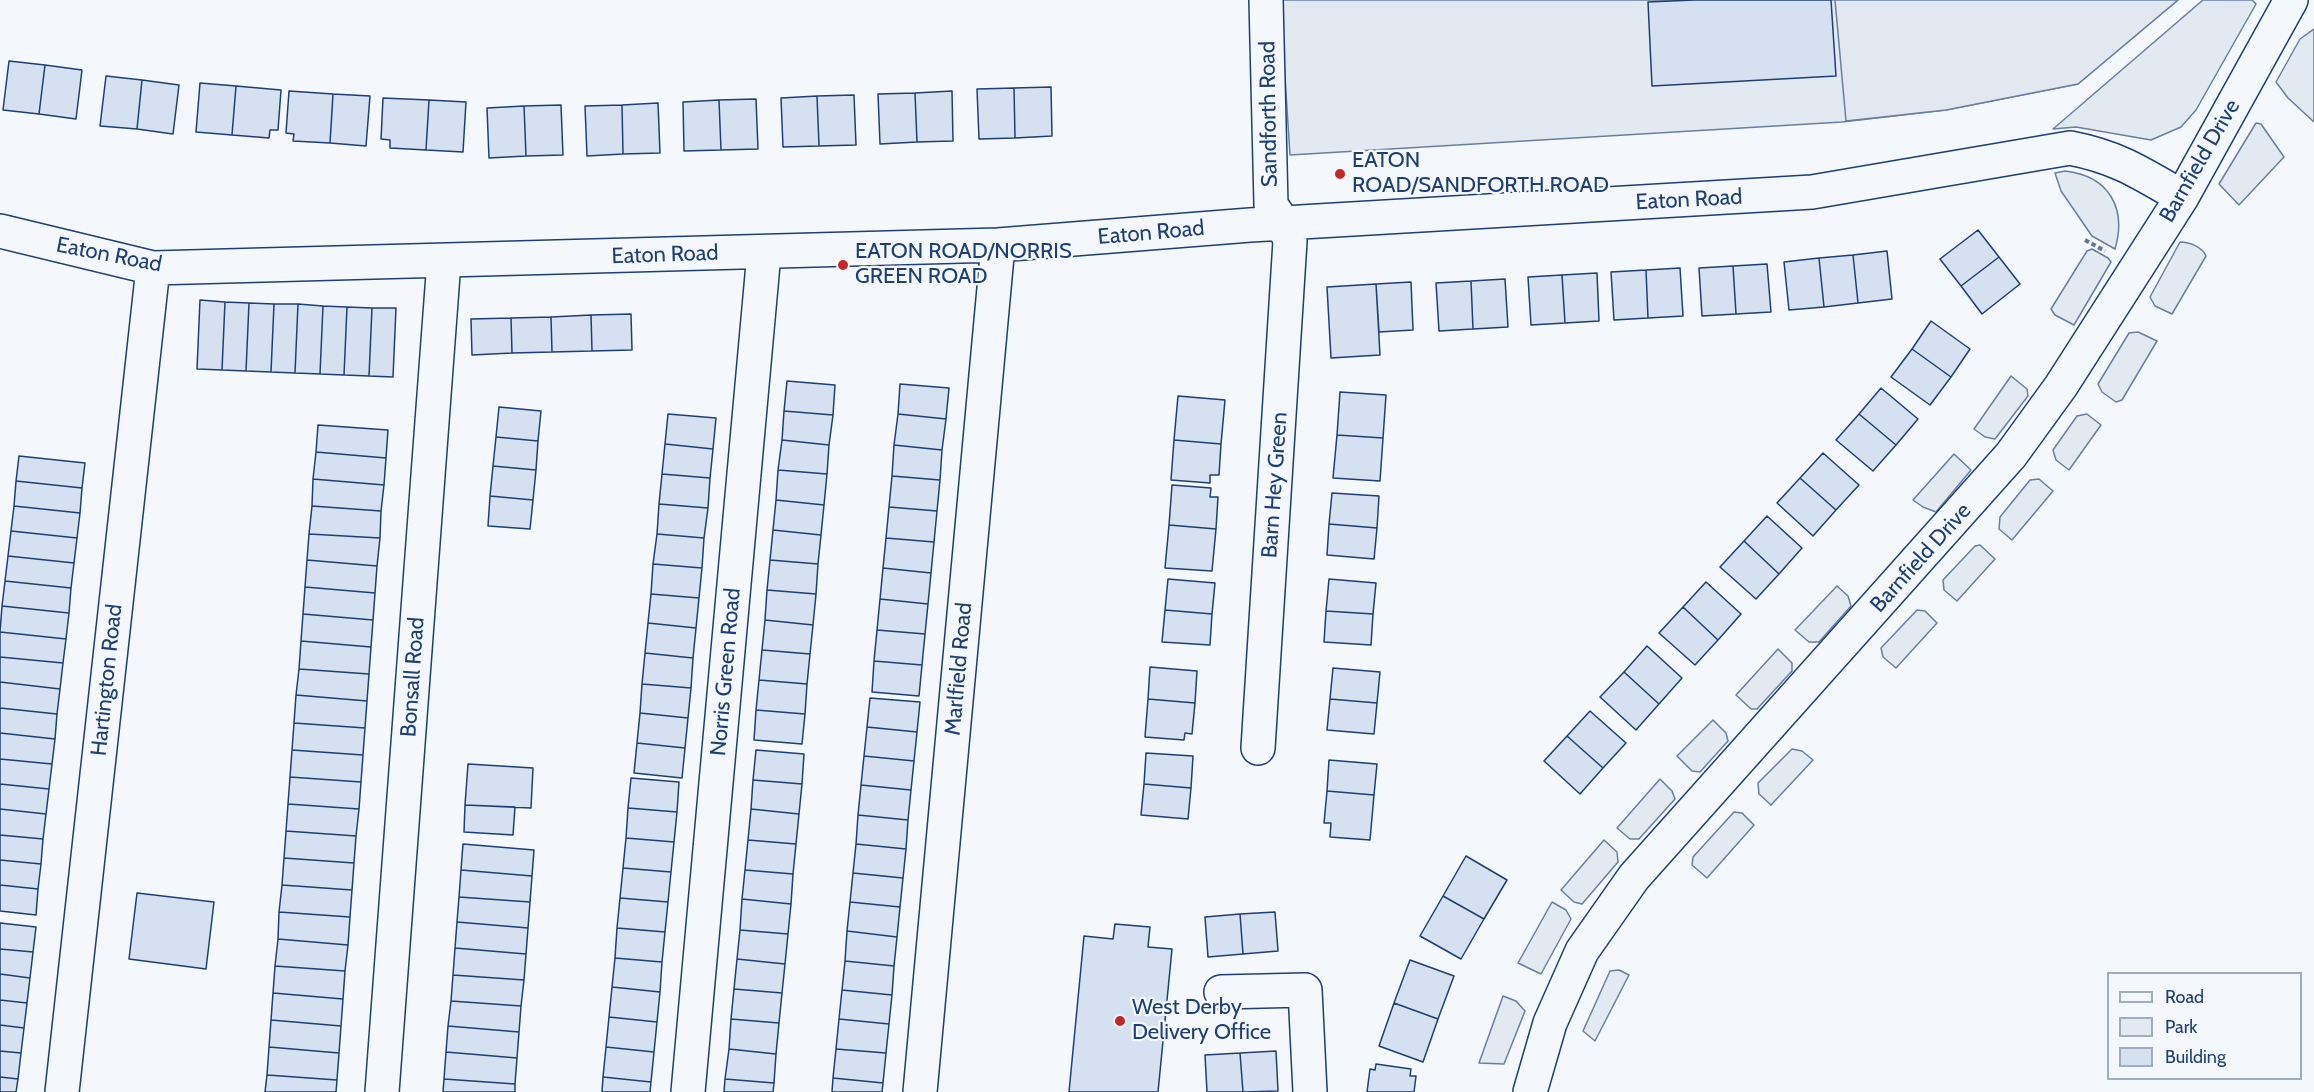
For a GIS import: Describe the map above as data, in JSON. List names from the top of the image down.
{
  "streets": {
    "street": [
      "Sandforth Road",
      "Barnfield Drive",
      "Eaton Road",
      "Barn Hey Green",
      "Marlfield Road",
      "Norris Green Road",
      "Bonsall Road",
      "Hartington Road"
    ]
  },
  "crossings": [
    ["Sandforth Road", "Eaton Road"],
    ["Sandforth Road", "Barn Hey Green"],
    ["Barnfield Drive", "Eaton Road"],
    ["Eaton Road", "Barn Hey Green"],
    ["Eaton Road", "Marlfield Road"],
    ["Eaton Road", "Norris Green Road"],
    ["Eaton Road", "Bonsall Road"],
    ["Eaton Road", "Hartington Road"]
  ],
  "places": ["EATON ROAD/SANDFORTH ROAD", "EATON ROAD/NORRIS GREEN ROAD", "West Derby Delivery Office"],
  "legend": ["Road", "Park", "Building"]
}
